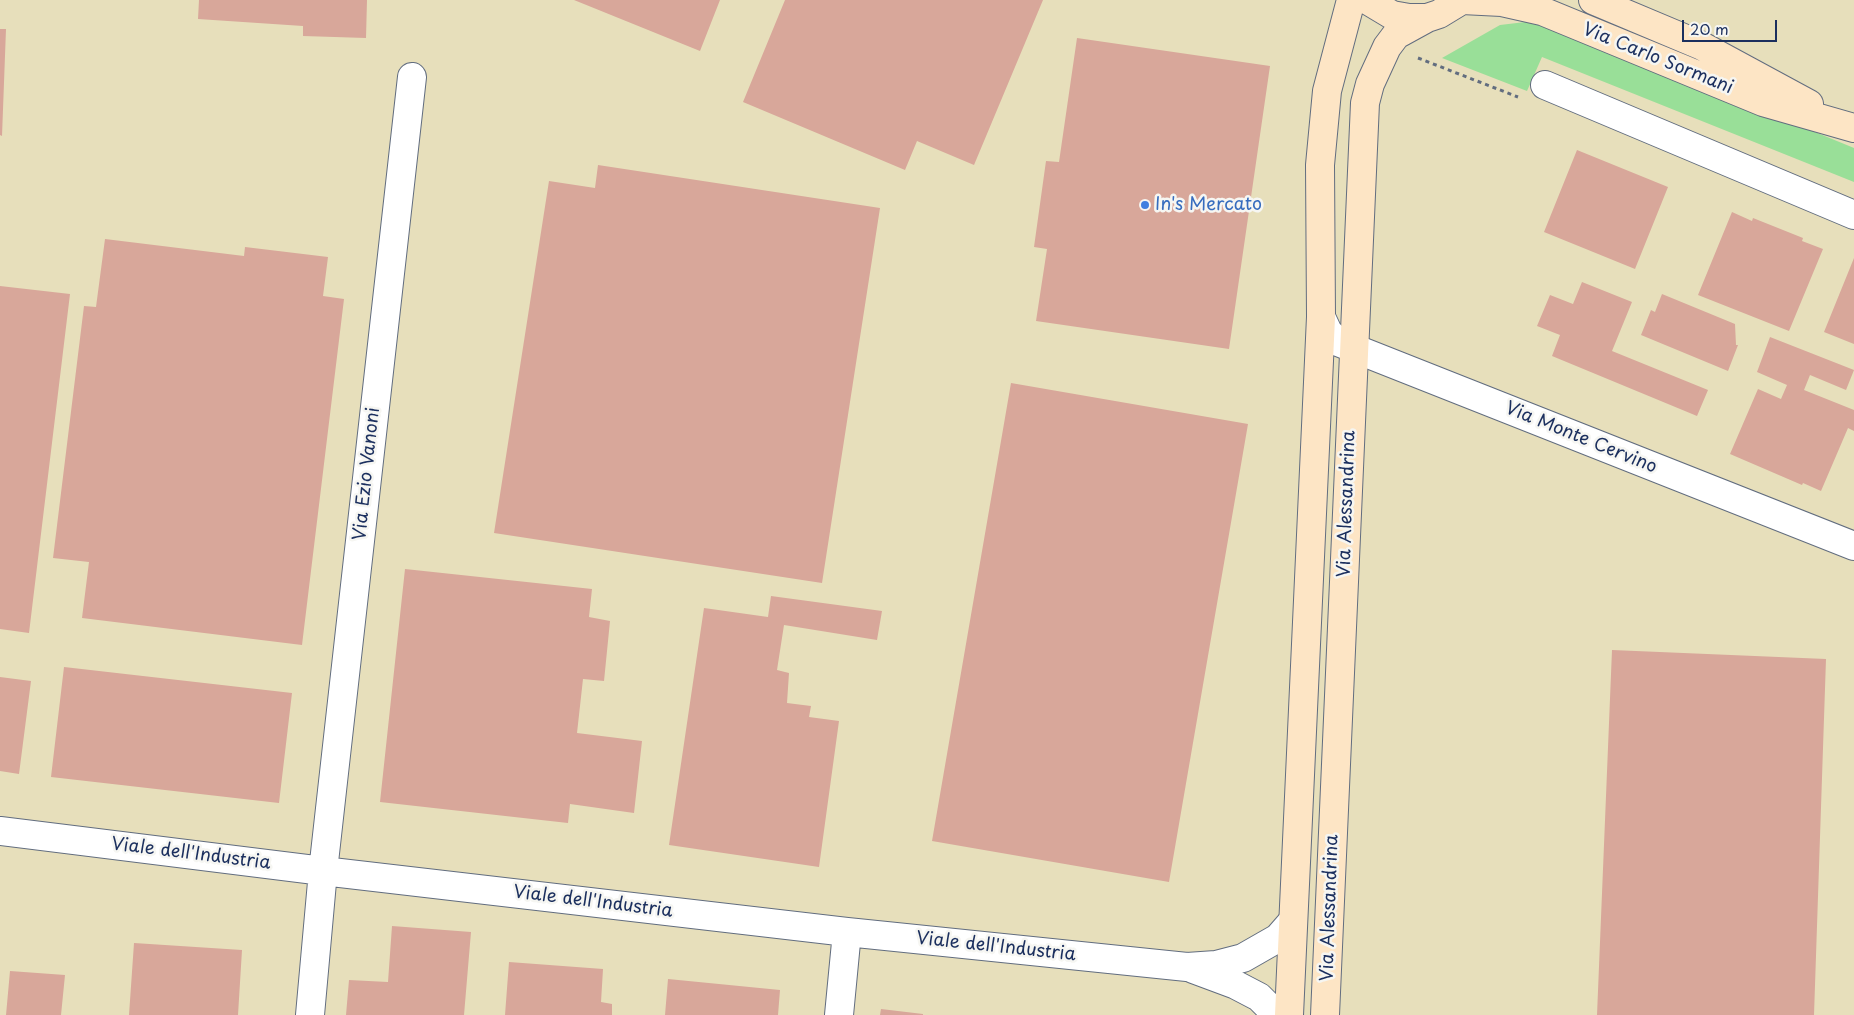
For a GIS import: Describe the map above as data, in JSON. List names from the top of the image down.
{
  "streets": {
    "street": [
      "Via Carlo Sormani",
      "Via Monte Cervino",
      "Via Ezio Vanoni",
      "Via Alessandrina",
      "Viale dell'Industria"
    ]
  },
  "crossings": [
    ["Via Carlo Sormani", "Via Alessandrina"],
    ["Via Monte Cervino", "Via Alessandrina"],
    ["Via Ezio Vanoni", "Viale dell'Industria"],
    ["Via Alessandrina", "Viale dell'Industria"]
  ],
  "places": ["In's Mercato"],
  "scale_bar": "20 m"
}
